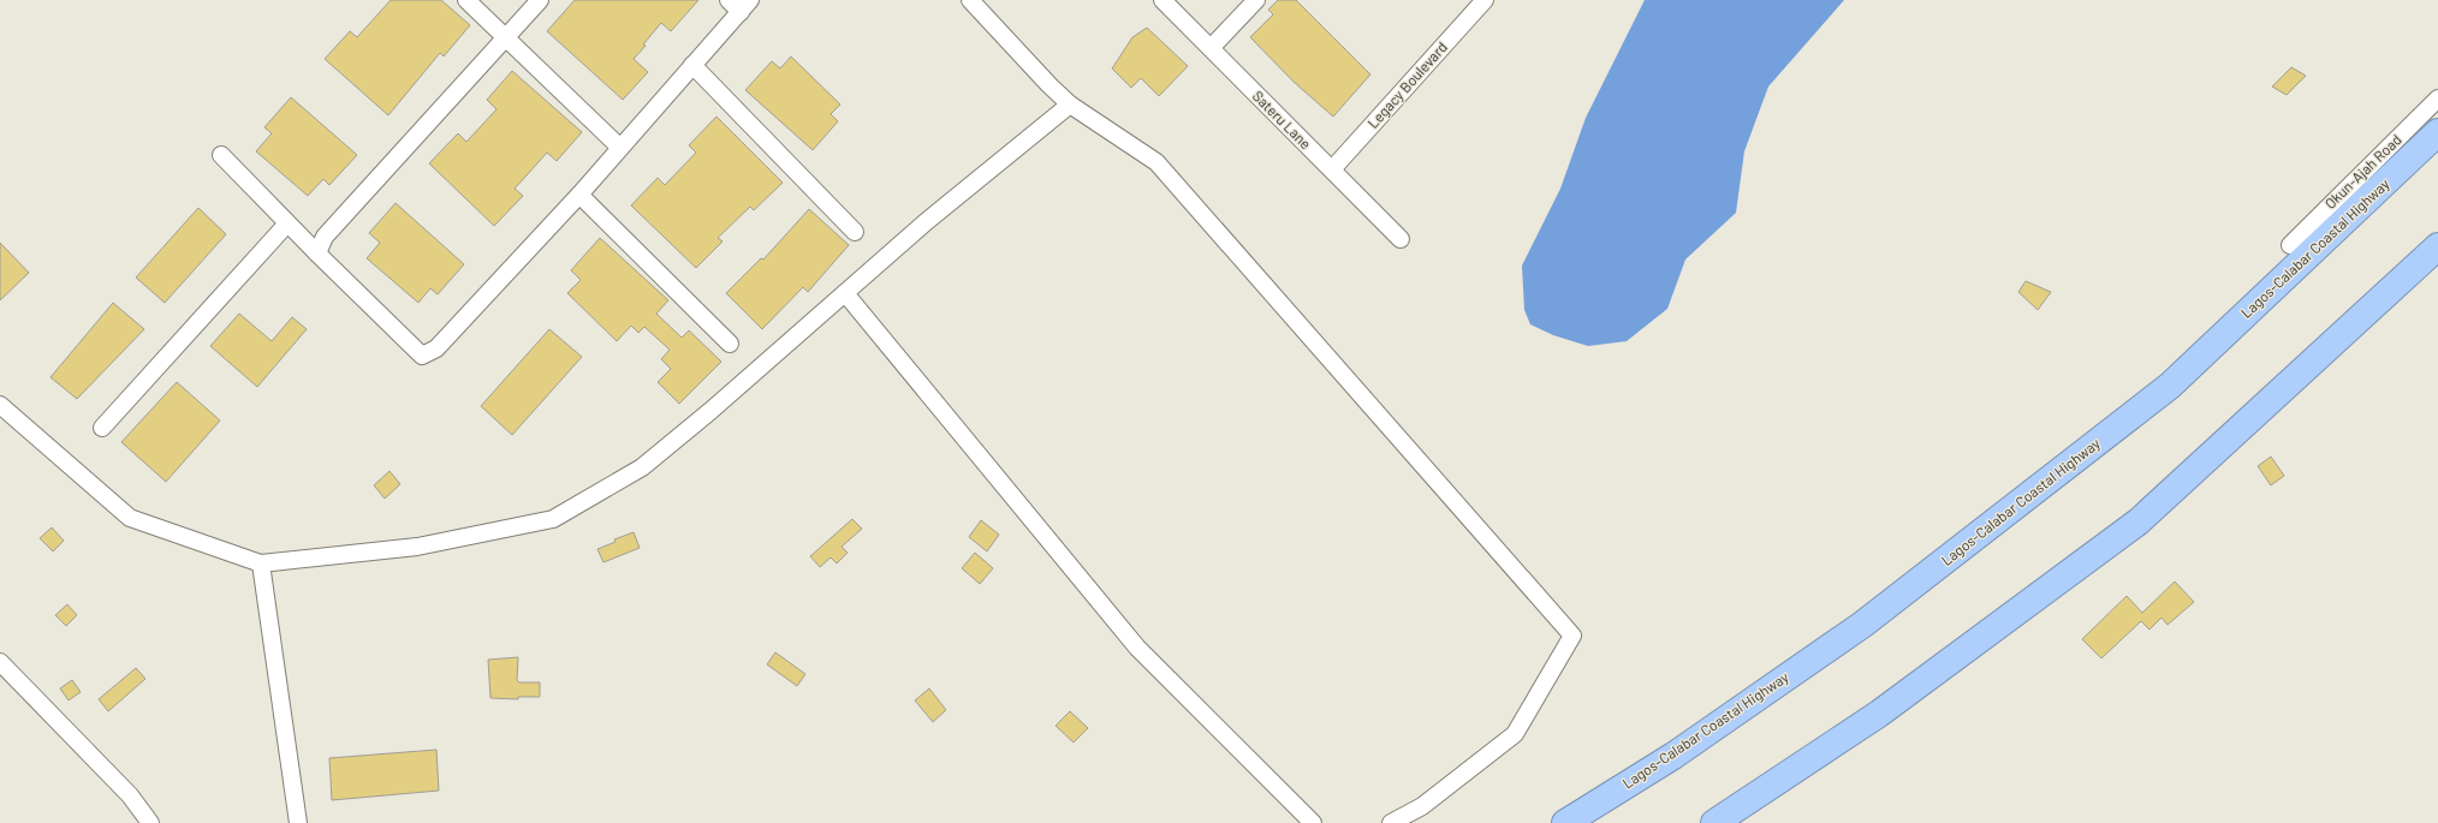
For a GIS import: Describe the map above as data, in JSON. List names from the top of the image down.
{
  "streets": {
    "highway": ["Lagos-Calabar Coastal Highway"],
    "street": ["Legacy Boulevard", "Sateru Lane", "Okun-Ajah Road"]
  },
  "crossings": [
    ["Legacy Boulevard", "Sateru Lane"]
  ]
}
